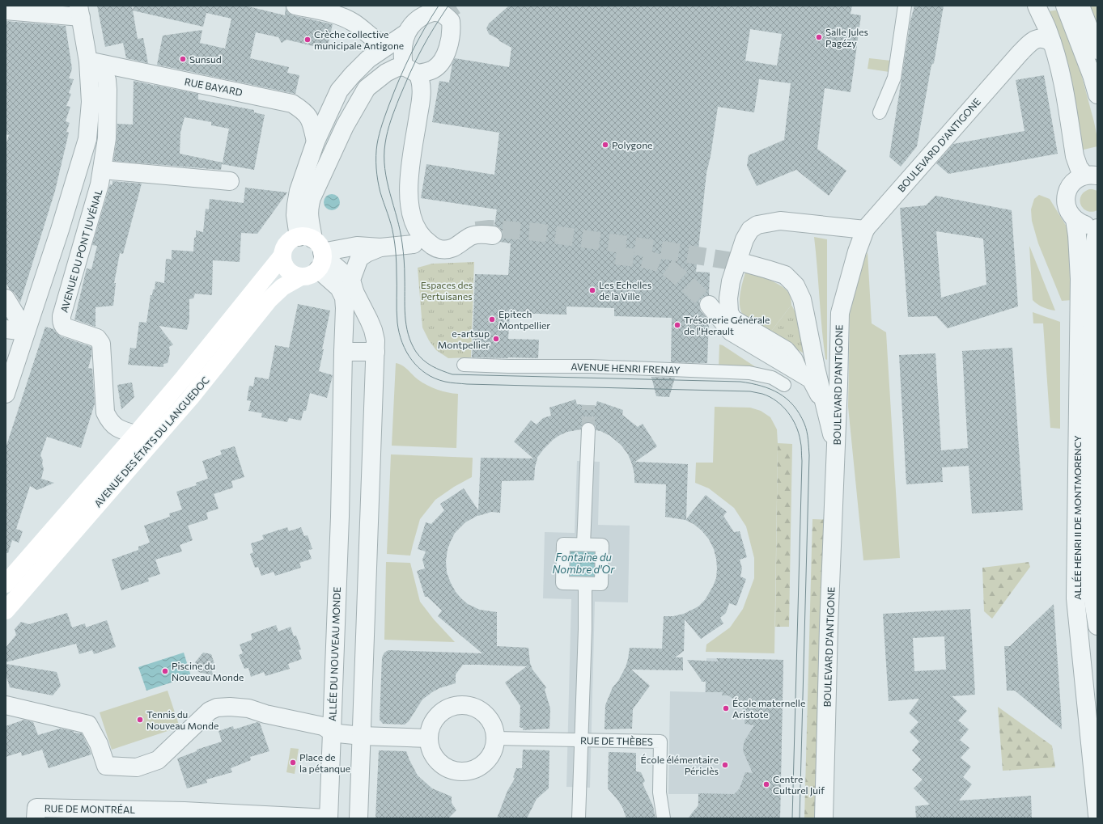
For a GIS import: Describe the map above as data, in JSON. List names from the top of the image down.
{
  "streets": {
    "main road": ["AVENUE DES ÉTATS DU LANGUEDOC"],
    "street": [
      "RUE BAYARD",
      "BOULEVARD D'ANTIGONE",
      "AVENUE DU PONT JUVÉNAL",
      "AVENUE HENRI FRENAY",
      "ALLÉE HENRI II DE MONTMORENCY",
      "ALLÉE DU NOUVEAU MONDE",
      "RUE DE THÈBES",
      "RUE DE MONTRÉAL"
    ]
  },
  "crossings": [
    ["RUE BAYARD", "AVENUE DU PONT JUVÉNAL"],
    ["AVENUE DU PONT JUVÉNAL", "AVENUE DES ÉTATS DU LANGUEDOC"],
    ["AVENUE DES ÉTATS DU LANGUEDOC", "ALLÉE DU NOUVEAU MONDE"]
  ],
  "water": ["Fontaine du Nombre d'Or"],
  "parks": ["Espaces des Pertuisanes"],
  "places": [
    "Salle Jules Pagézy",
    "Crèche collective municipale Antigone",
    "Sunsud",
    "Polygone",
    "Les Echelles de la Ville",
    "Epitech Montpellier",
    "Trésorerie Générale de l'Herault",
    "e-artsup Montpellier",
    "Piscine du Nouveau Monde",
    "École maternelle Aristote",
    "Tennis du Nouveau Monde",
    "Place de la pétanque",
    "École élémentaire Périclès",
    "Centre Culturel Juif"
  ]
}
